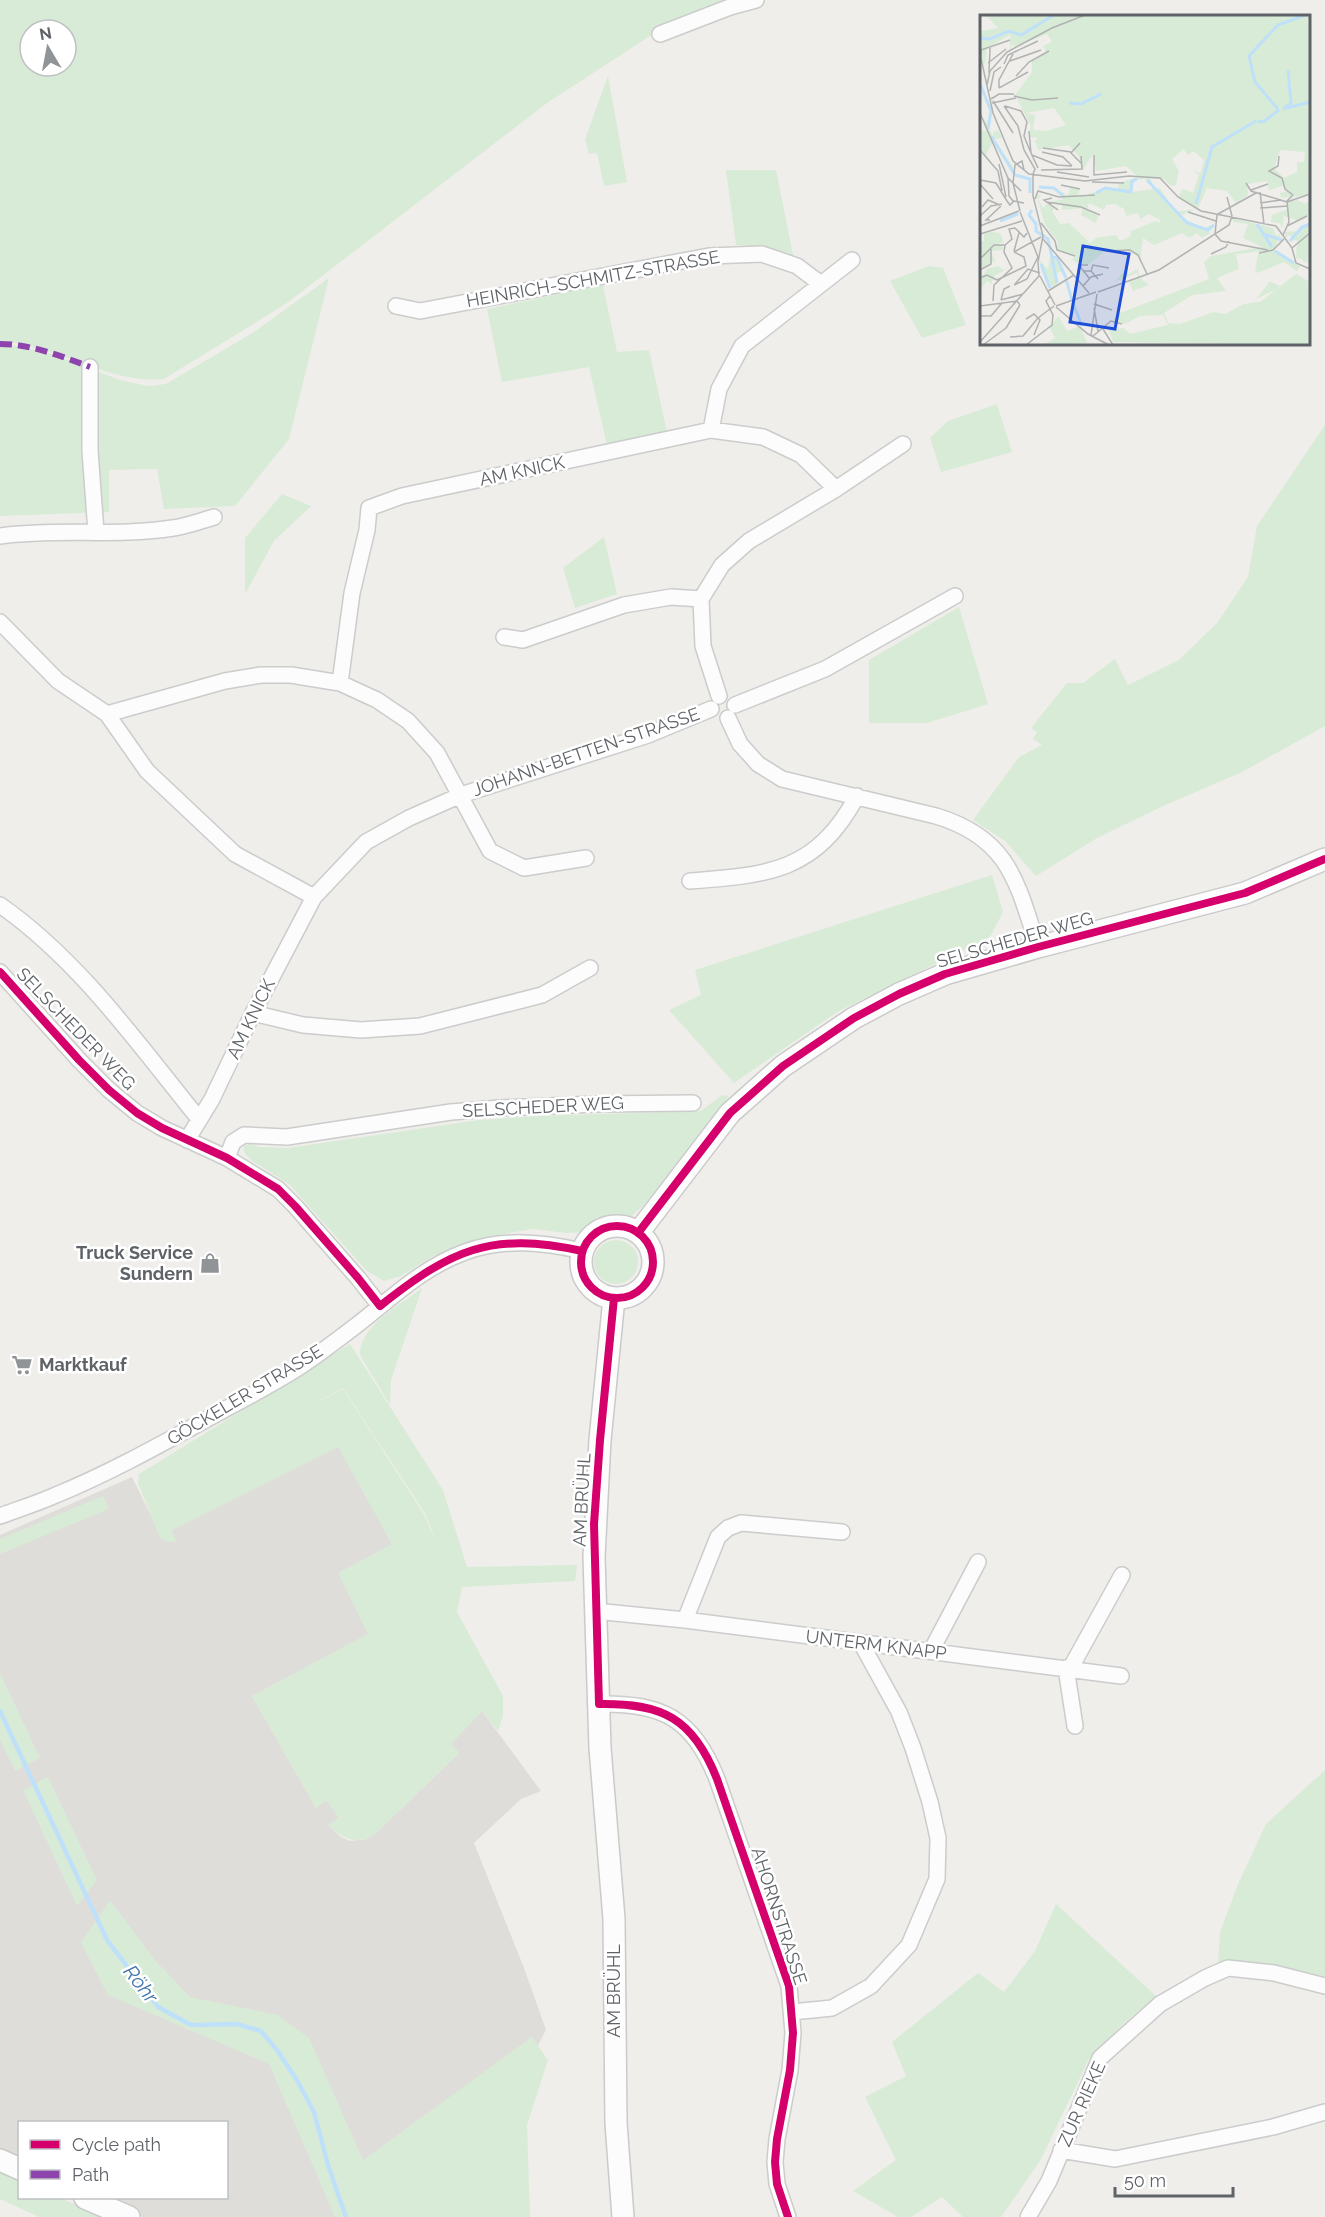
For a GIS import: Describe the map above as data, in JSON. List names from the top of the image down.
{
  "streets": {
    "street": [
      "HEINRICH-SCHMITZ-STRASSE",
      "AM KNICK",
      "JOHANN-BETTEN-STRASSE",
      "SELSCHEDER WEG",
      "GÖCKELER STRASSE",
      "AM BRÜHL",
      "UNTERM KNAPP",
      "AHORNSTRASSE",
      "ZUR RIEKE"
    ]
  },
  "crossings": [
    ["AM KNICK", "JOHANN-BETTEN-STRASSE"],
    ["AM KNICK", "SELSCHEDER WEG"],
    ["SELSCHEDER WEG", "GÖCKELER STRASSE"],
    ["SELSCHEDER WEG", "AM BRÜHL"],
    ["GÖCKELER STRASSE", "AM BRÜHL"],
    ["AM BRÜHL", "UNTERM KNAPP"],
    ["AM BRÜHL", "AHORNSTRASSE"]
  ],
  "water": ["Röhr"],
  "places": {
    "shop": ["Truck Service Sundern"],
    "supermarket": ["Marktkauf"]
  },
  "legend": ["Cycle path", "Path"],
  "scale_bar": "50 m",
  "north": "top"
}
